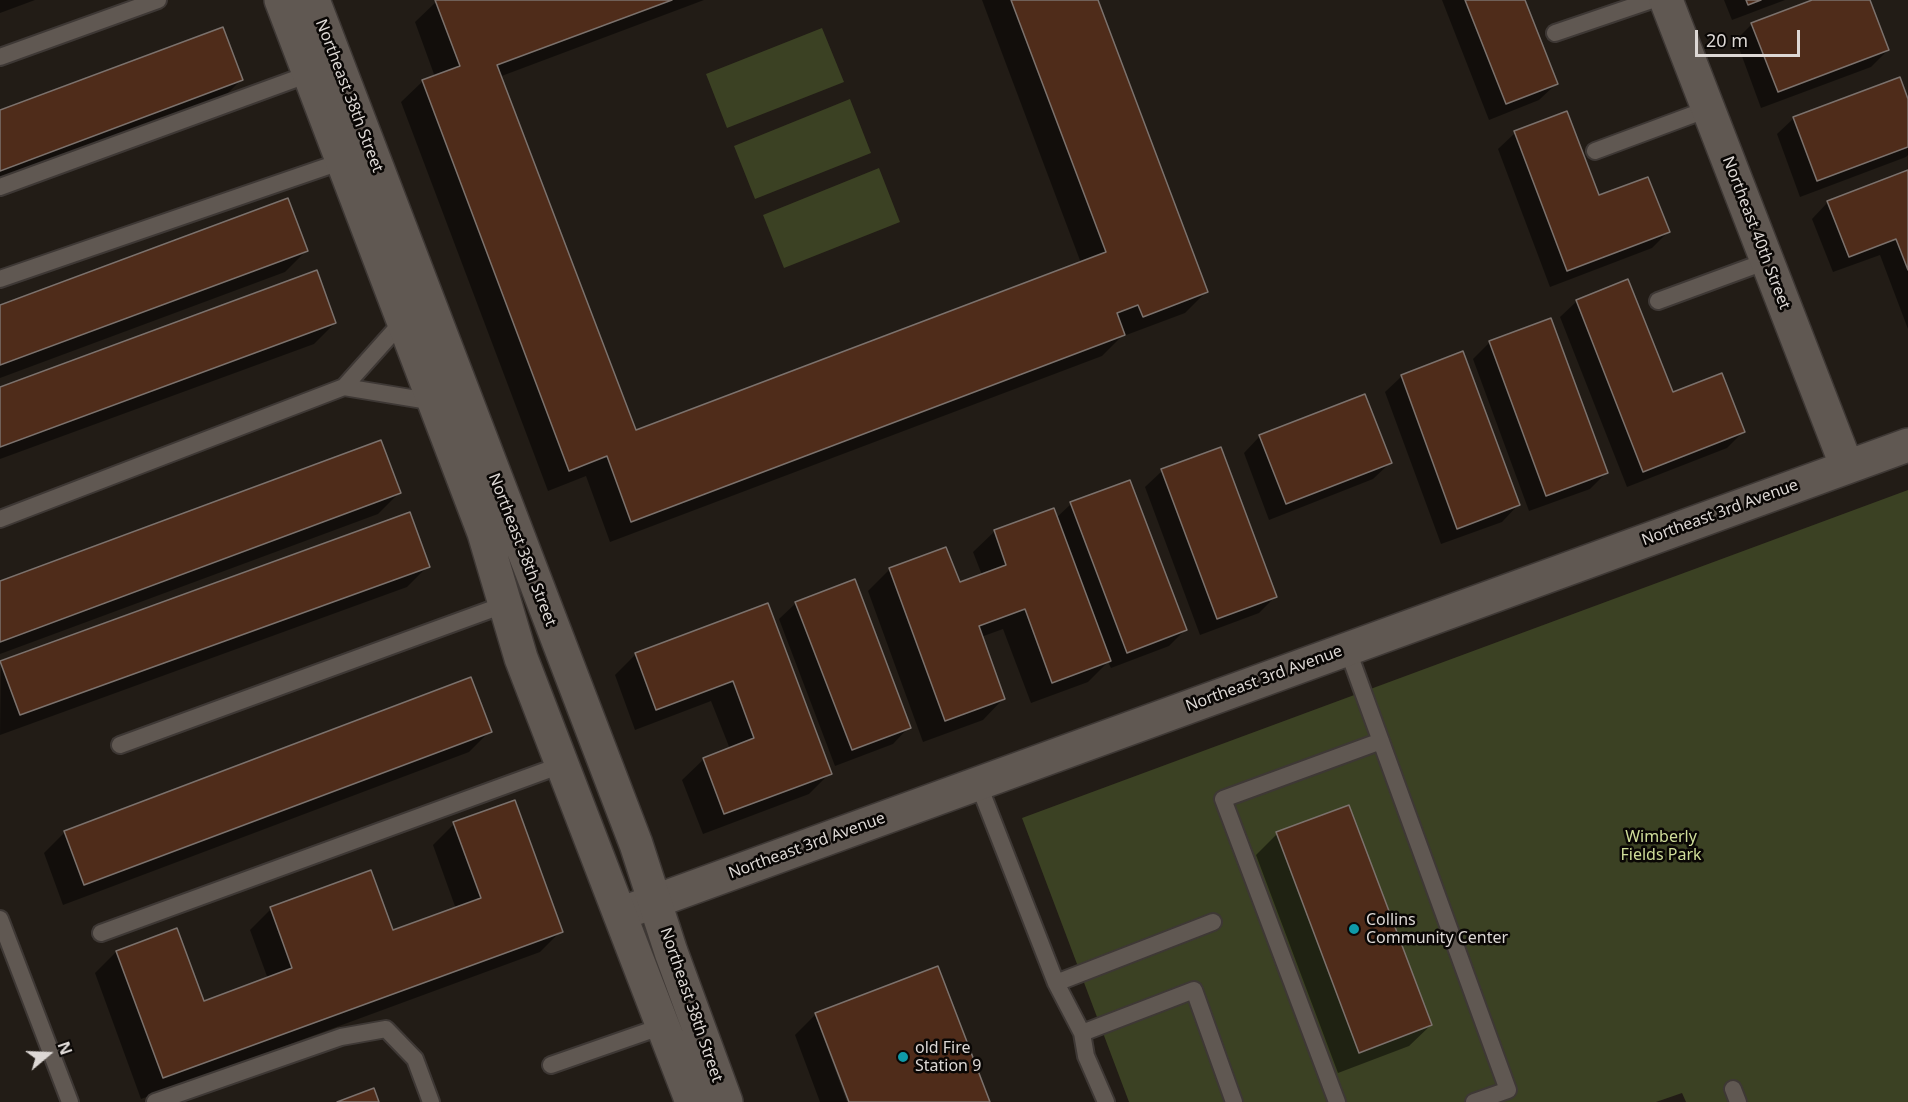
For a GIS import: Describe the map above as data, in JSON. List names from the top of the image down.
{
  "streets": {
    "street": ["Northeast 38th Street", "Northeast 40th Street", "Northeast 3rd Avenue"]
  },
  "crossings": [
    ["Northeast 38th Street", "Northeast 3rd Avenue"],
    ["Northeast 40th Street", "Northeast 3rd Avenue"]
  ],
  "parks": ["Wimberly Fields Park"],
  "places": ["Collins Community Center", "old Fire Station 9"],
  "scale_bar": "20 m",
  "north": "right"
}
